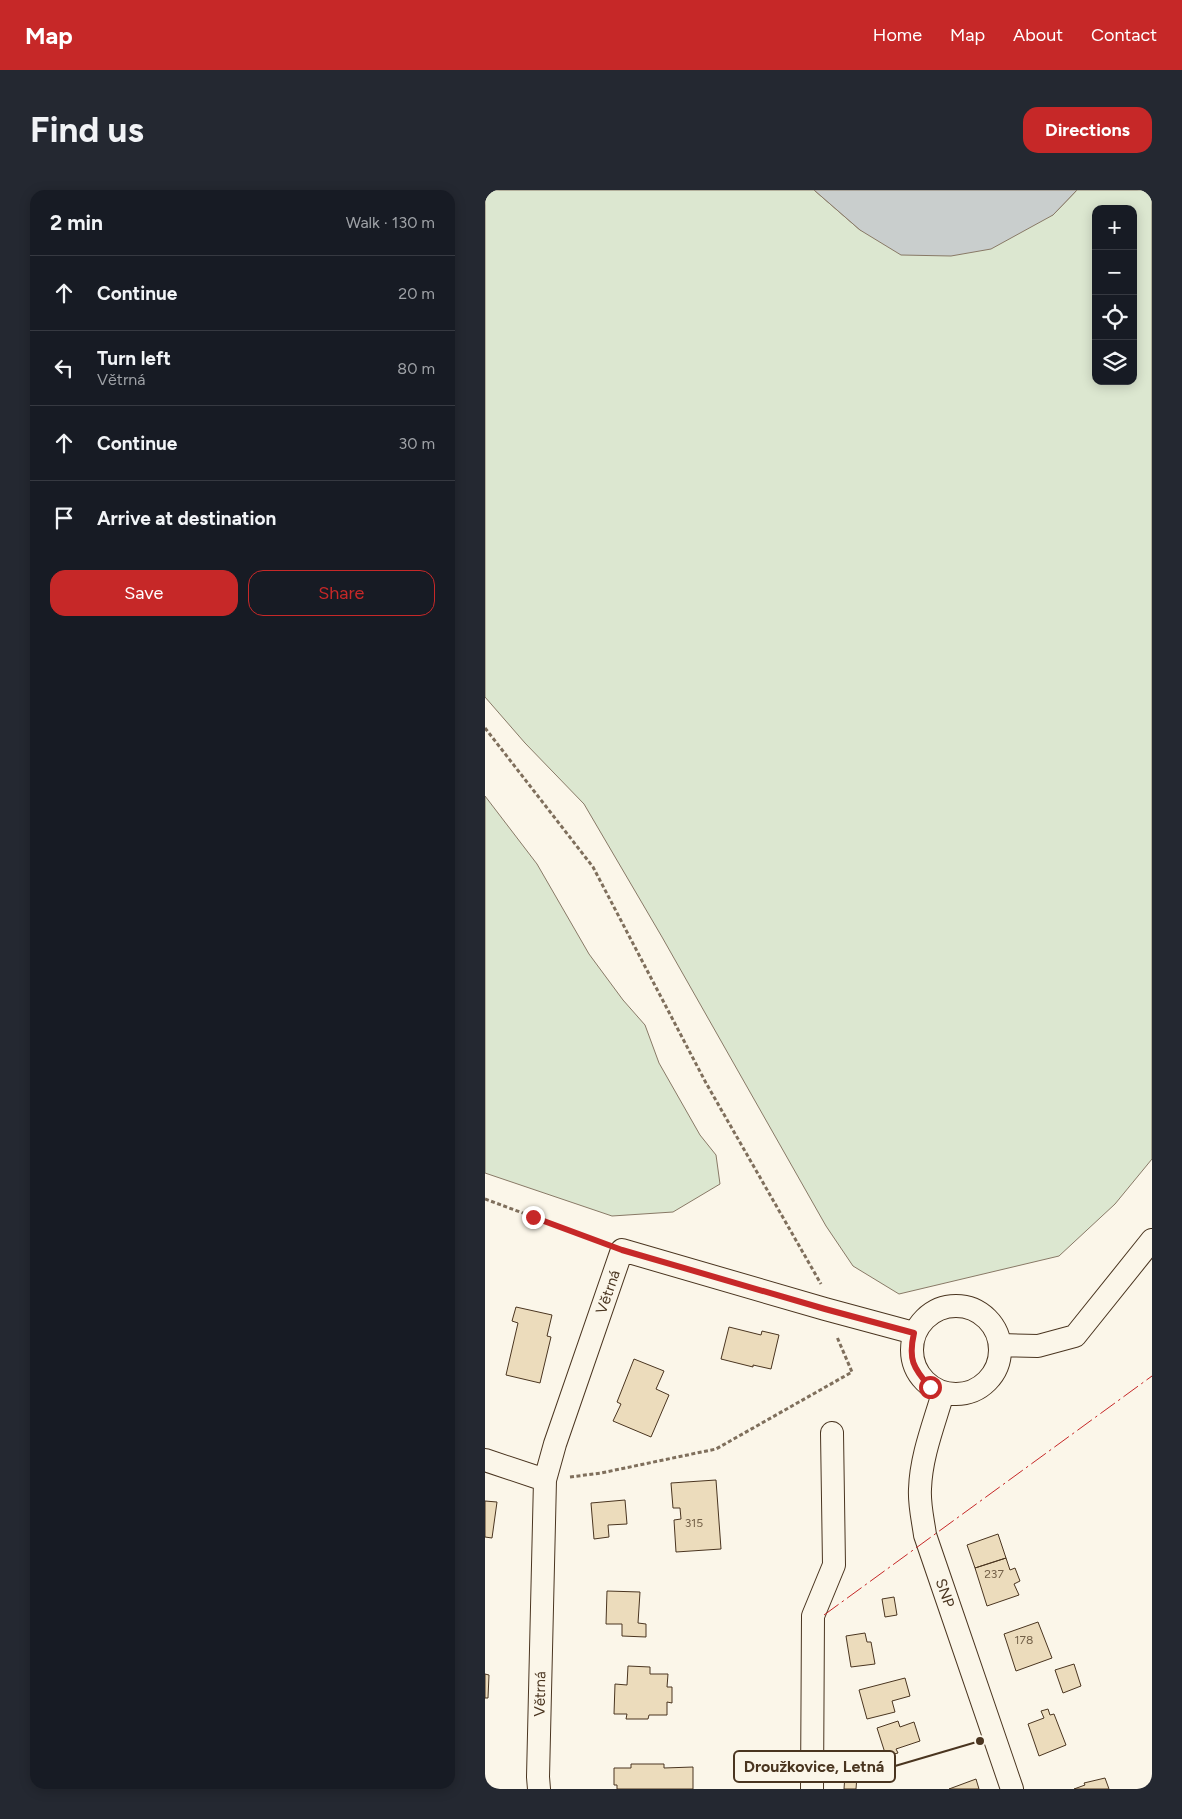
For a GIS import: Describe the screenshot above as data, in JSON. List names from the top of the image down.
{
  "streets": {
    "street": ["Větrná", "SNP"]
  },
  "crossings": [
    ["Větrná", "SNP"]
  ],
  "places": ["Droužkovice, Letná"],
  "house_numbers": ["315", "237", "178"],
  "page": {
    "header": "Map",
    "nav": [
      "Home",
      "Map",
      "About",
      "Contact"
    ],
    "buttons": [
      "Directions",
      ["Save", "Share"]
    ],
    "title": "Find us",
    "heading": ["2 min", "Walk · 130 m"],
    "map_buttons": ["+", "−"],
    "list": [
      ["Continue", "20 m"],
      ["Turn left", "Větrná", "80 m"],
      ["Continue", "30 m"],
      "Arrive at destination"
    ]
  }
}
